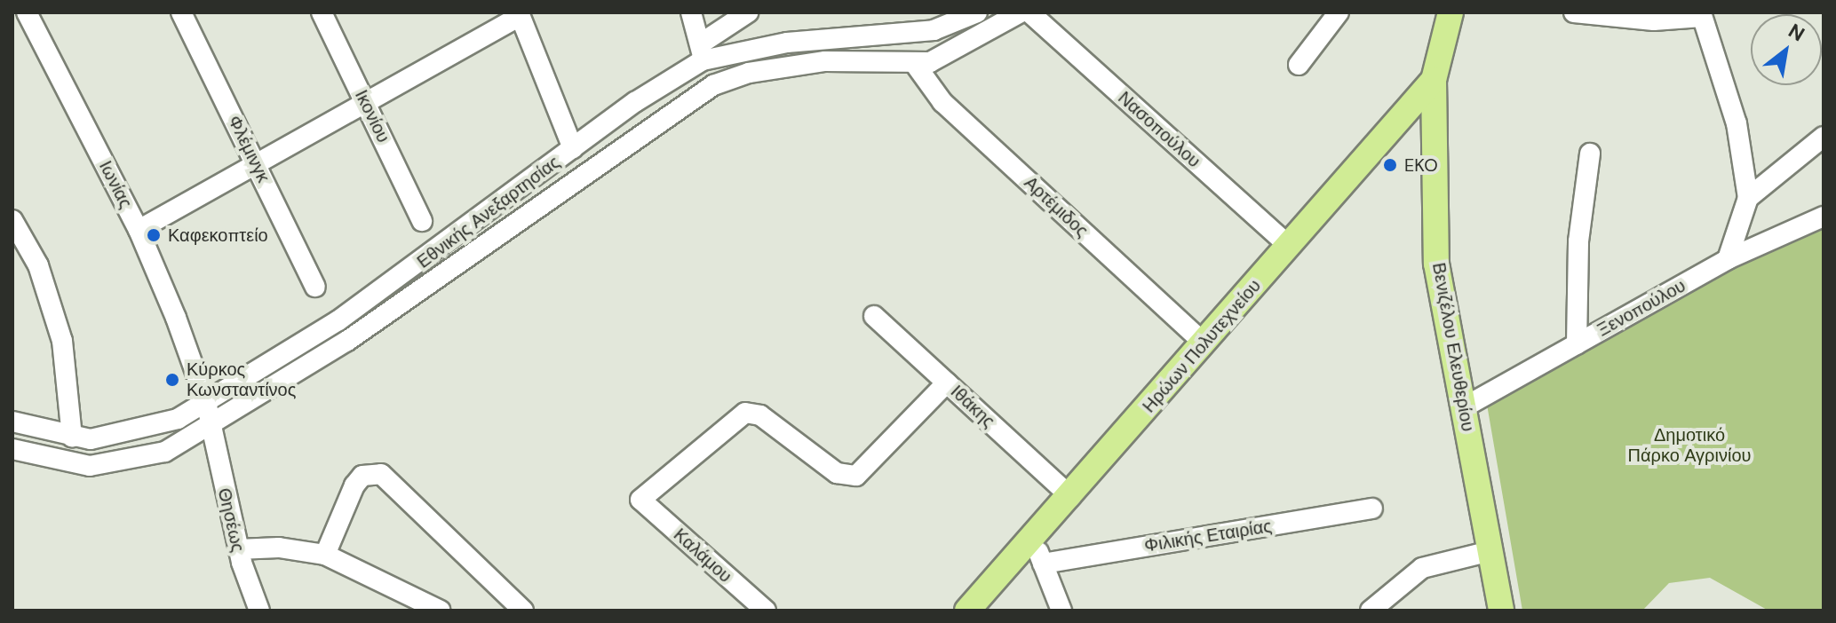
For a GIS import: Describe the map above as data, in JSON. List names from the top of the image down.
{
  "streets": {
    "main road": ["Ηρώων Πολυτεχνείου", "Βενιζέλου Ελευθερίου"],
    "street": [
      "Ικονίου",
      "Νασοπούλου",
      "Φλέμινγκ",
      "Ιωνίας",
      "Αρτέμιδος",
      "Εθνικής Ανεξαρτησίας",
      "Ξενοπούλου",
      "Ιθάκης",
      "Θησέως",
      "Φιλικής Εταιρίας",
      "Καλάμου"
    ]
  },
  "crossings": [
    ["Νασοπούλου", "Ηρώων Πολυτεχνείου"],
    ["Ιωνίας", "Εθνικής Ανεξαρτησίας"],
    ["Ιωνίας", "Θησέως"],
    ["Αρτέμιδος", "Ηρώων Πολυτεχνείου"],
    ["Ξενοπούλου", "Βενιζέλου Ελευθερίου"],
    ["Ηρώων Πολυτεχνείου", "Βενιζέλου Ελευθερίου"],
    ["Ηρώων Πολυτεχνείου", "Ιθάκης"],
    ["Ηρώων Πολυτεχνείου", "Φιλικής Εταιρίας"],
    ["Ιθάκης", "Καλάμου"]
  ],
  "parks": ["Δημοτικό Πάρκο Αγρινίου"],
  "places": ["EKO", "Καφεκοπτείο", "Κύρκος Κωνσταντίνος"],
  "north": "top right"
}
